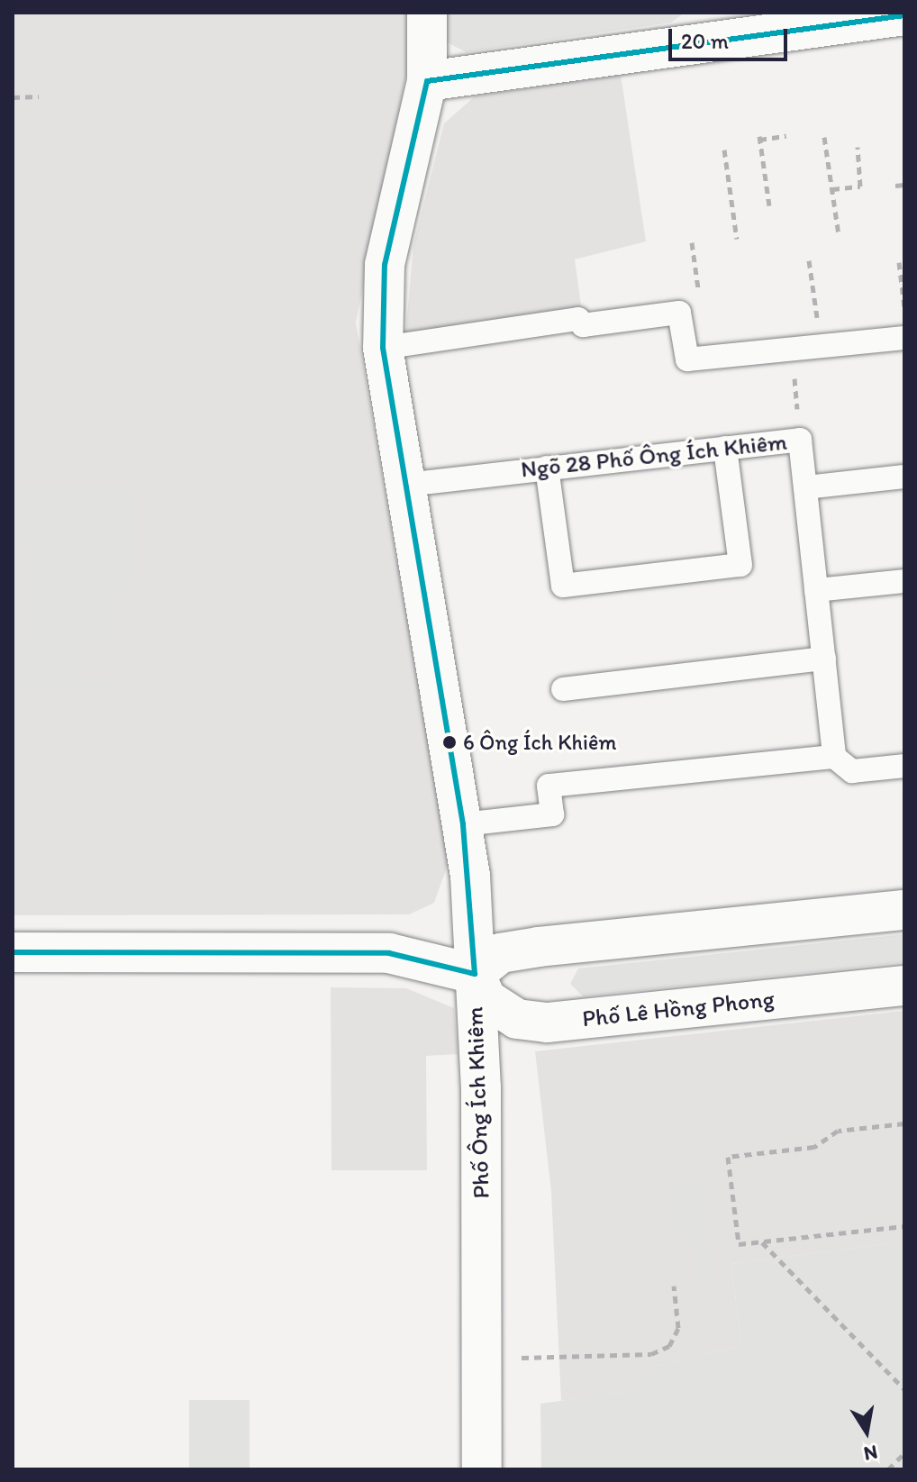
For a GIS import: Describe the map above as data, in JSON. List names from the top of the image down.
{
  "streets": {
    "street": ["Phố Lê Hồng Phong", "Phố Ông Ích Khiêm"],
    "lane": ["Ngõ 28 Phố Ông Ích Khiêm"]
  },
  "crossings": [
    ["Ngõ 28 Phố Ông Ích Khiêm", "Phố Ông Ích Khiêm"],
    ["Phố Lê Hồng Phong", "Phố Ông Ích Khiêm"]
  ],
  "places": ["6 Ông Ích Khiêm"],
  "scale_bar": "20 m",
  "north": "bottom"
}
